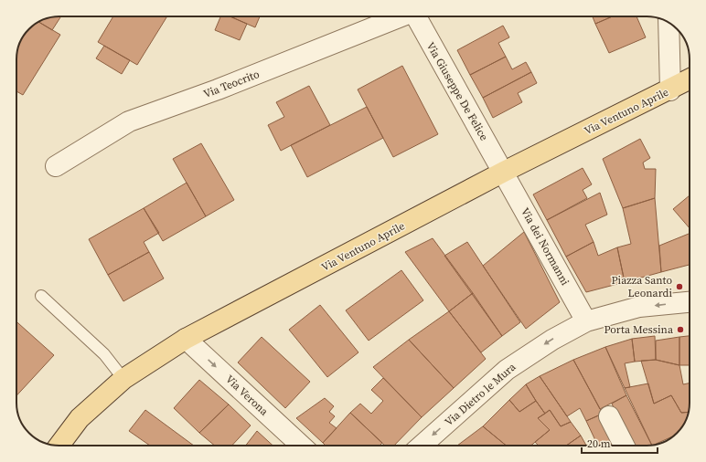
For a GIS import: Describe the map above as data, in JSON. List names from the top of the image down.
{
  "streets": {
    "main road": ["Via Ventuno Aprile"],
    "street": [
      "Via Teocrito",
      "Via Giuseppe De Felice",
      "Via dei Normanni",
      "Via Dietro le Mura",
      "Via Verona"
    ]
  },
  "crossings": [
    ["Via Giuseppe De Felice", "Via Ventuno Aprile"],
    ["Via Giuseppe De Felice", "Via dei Normanni"],
    ["Via Ventuno Aprile", "Via dei Normanni"],
    ["Via Ventuno Aprile", "Via Verona"],
    ["Via dei Normanni", "Via Dietro le Mura"]
  ],
  "one_way": ["Via Dietro le Mura", "Via Verona"],
  "places": ["Piazza Santo Leonardi", "Porta Messina"],
  "scale_bar": "20 m"
}
